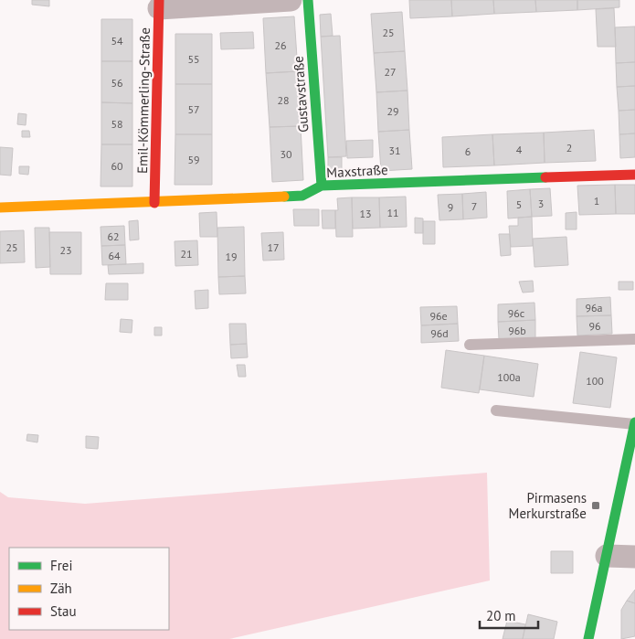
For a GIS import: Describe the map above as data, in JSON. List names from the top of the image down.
{
  "streets": {
    "street": ["Gustavstraße", "Emil-Kömmerling-Straße", "Maxstraße"]
  },
  "crossings": [
    ["Gustavstraße", "Maxstraße"],
    ["Emil-Kömmerling-Straße", "Maxstraße"]
  ],
  "places": {
    "transit": ["Pirmasens Merkurstraße"]
  },
  "house_numbers": [
    "25",
    "54",
    "26",
    "55",
    "27",
    "56",
    "28",
    "57",
    "29",
    "58",
    "2",
    "4",
    "31",
    "6",
    "30",
    "59",
    "60",
    "1",
    "3",
    "5",
    "7",
    "9",
    "11",
    "13",
    "62",
    "25",
    "17",
    "23",
    "21",
    "64",
    "19",
    "96a",
    "96c",
    "96e",
    "96",
    "96b",
    "96d",
    "100a",
    "100"
  ],
  "legend": ["Frei", "Zäh", "Stau"],
  "scale_bar": "20 m"
}
